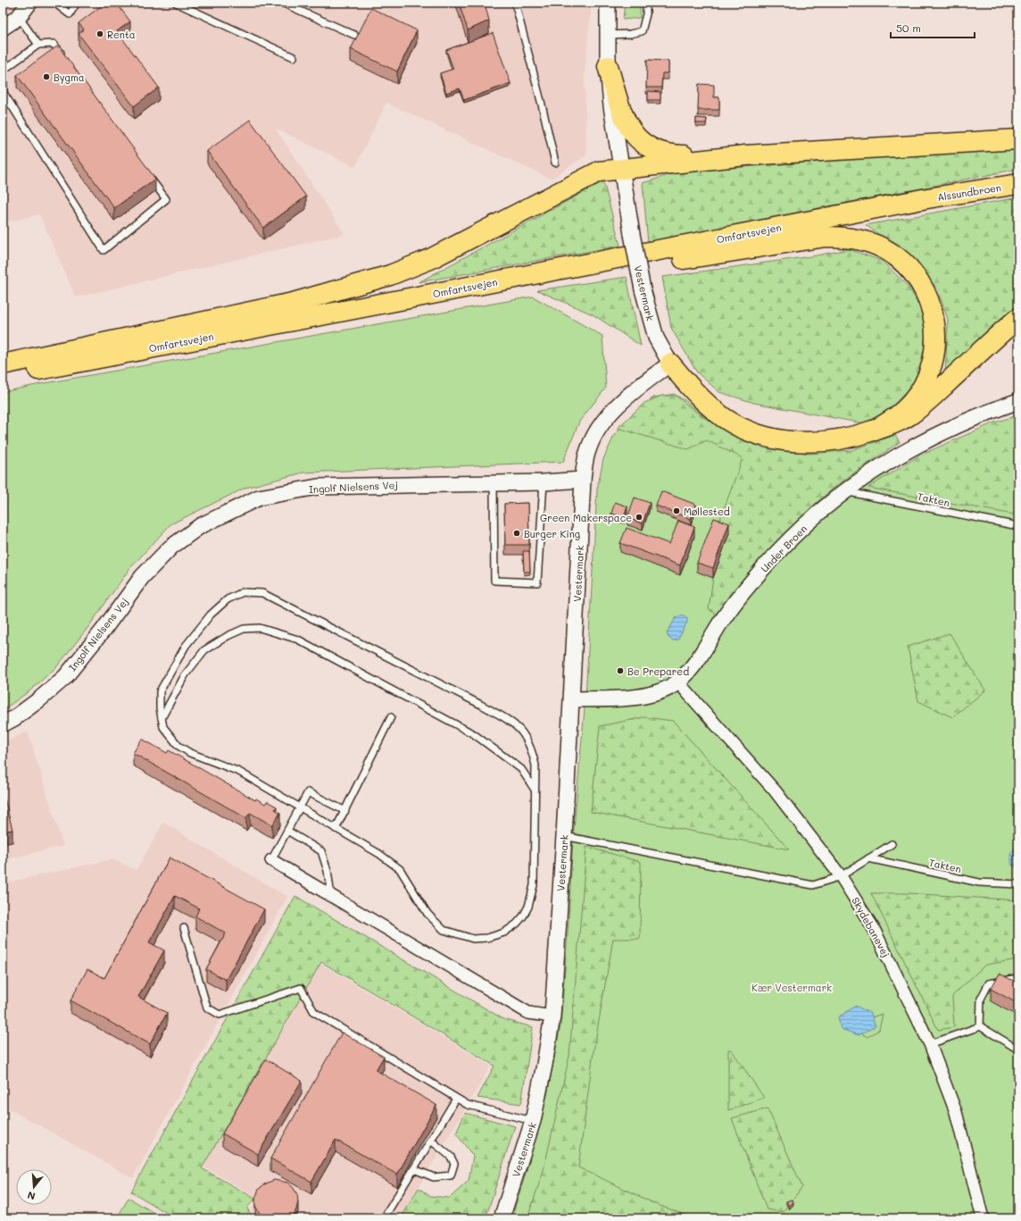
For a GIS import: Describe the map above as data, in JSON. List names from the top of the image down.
{
  "streets": {
    "highway": ["Alssundbroen", "Omfartsvejen"],
    "street": [
      "Vestermark",
      "Ingolf Nielsens Vej",
      "Under Broen",
      "Skydebanevej"
    ],
    "lane": ["Takten"]
  },
  "crossings": [
    ["Alssundbroen", "Omfartsvejen"],
    ["Vestermark", "Ingolf Nielsens Vej"],
    ["Vestermark", "Under Broen"],
    ["Takten", "Under Broen"],
    ["Under Broen", "Skydebanevej"]
  ],
  "parks": ["Kær Vestermark"],
  "places": [
    "Renta",
    "Bygma",
    "Møllested",
    "Green Makerspace",
    "Burger King",
    "Be Prepared"
  ],
  "scale_bar": "50 m",
  "north": "bottom"
}
